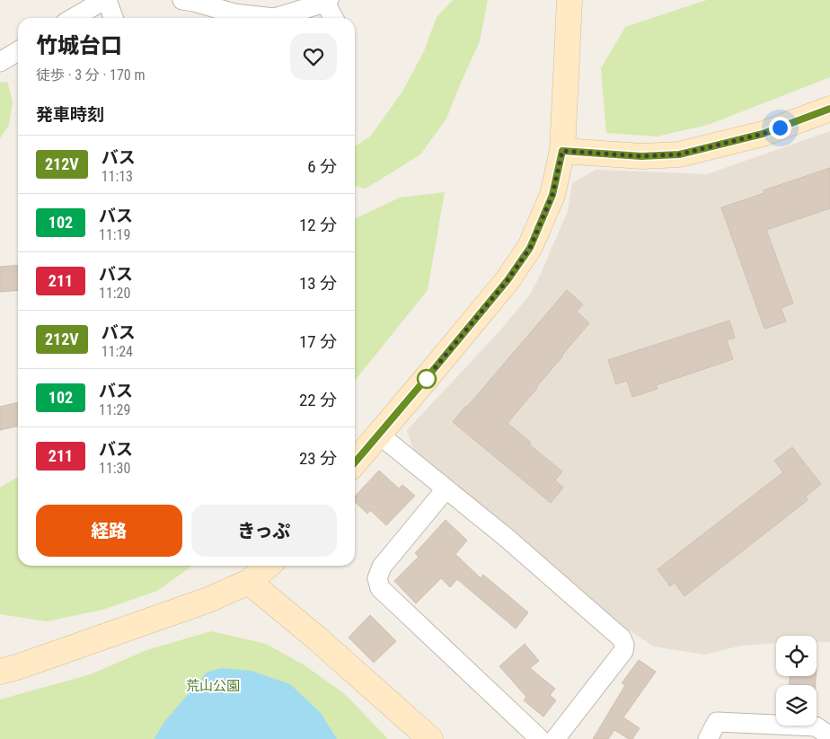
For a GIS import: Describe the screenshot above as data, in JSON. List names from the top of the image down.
{
  "parks": ["荒山公園"],
  "lines": ["bus line 212V"],
  "page": {
    "heading": [
      ["竹城台口", "徒歩 · 3 分 · 170 m"],
      "発車時刻"
    ],
    "list": [
      {
        "mark": "212V",
        "name": "バス",
        "note": "11:13",
        "value": "6 分"
      },
      {
        "mark": "102",
        "name": "バス",
        "note": "11:19",
        "value": "12 分"
      },
      {
        "mark": "211",
        "name": "バス",
        "note": "11:20",
        "value": "13 分"
      },
      {
        "mark": "212V",
        "name": "バス",
        "note": "11:24",
        "value": "17 分"
      },
      {
        "mark": "102",
        "name": "バス",
        "note": "11:29",
        "value": "22 分"
      },
      {
        "mark": "211",
        "name": "バス",
        "note": "11:30",
        "value": "23 分"
      }
    ],
    "buttons": ["経路", "きっぷ"]
  }
}
